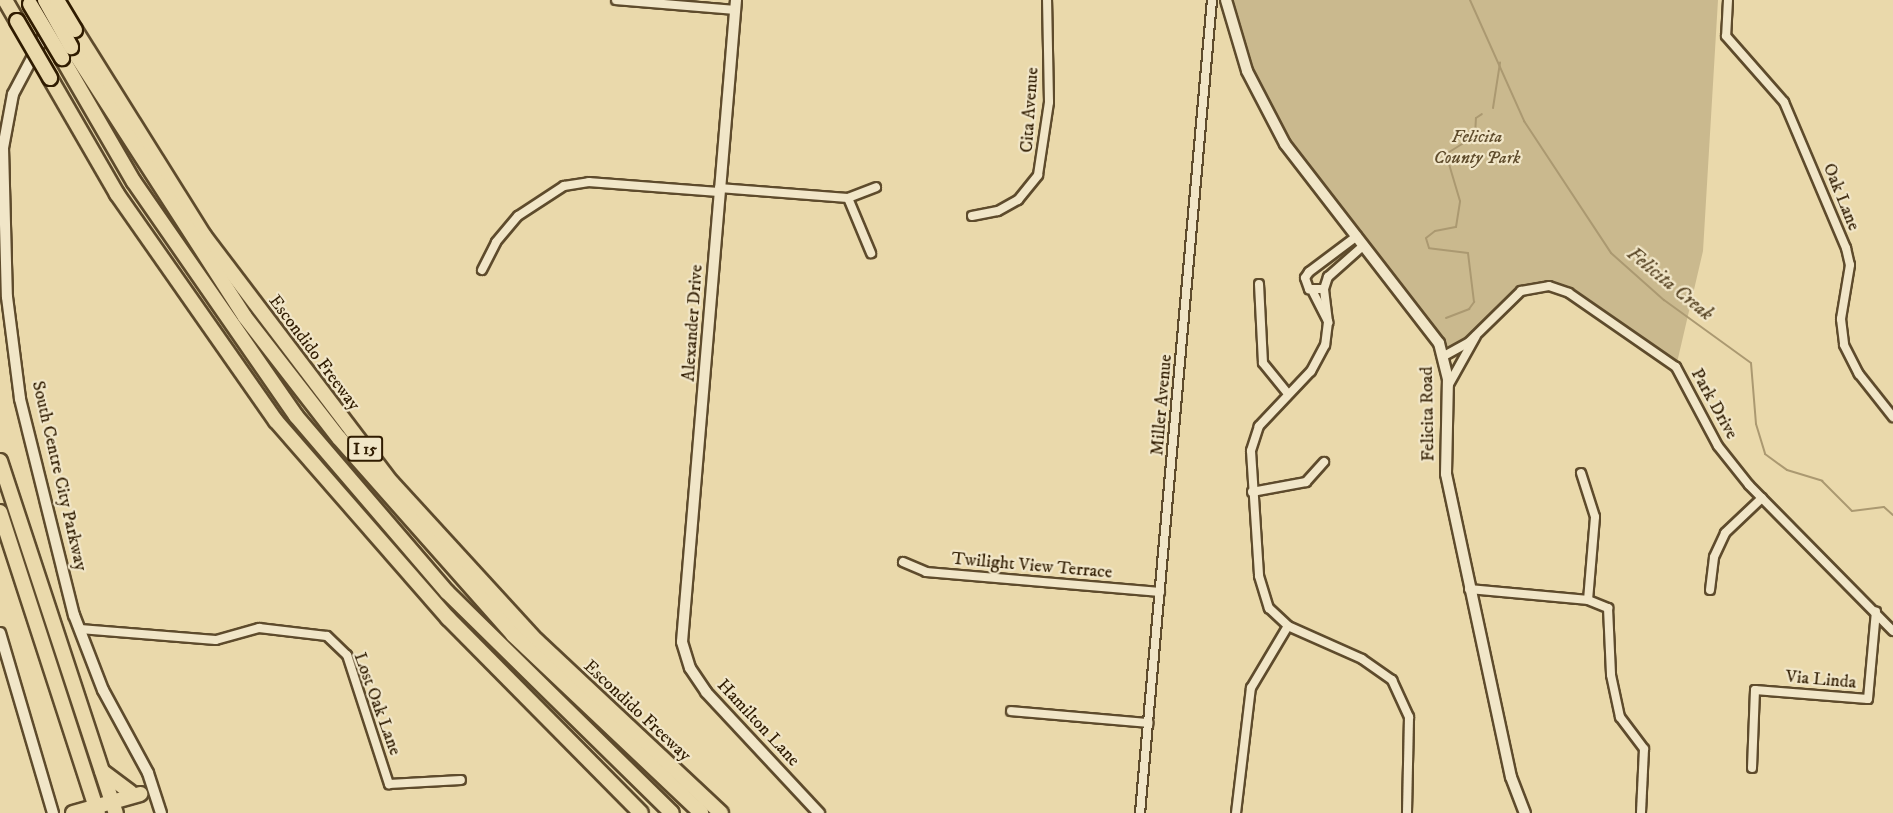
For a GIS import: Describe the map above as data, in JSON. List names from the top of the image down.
{
  "streets": {
    "highway": ["Escondido Freeway", "I 15"],
    "street": [
      "Cita Avenue",
      "Oak Lane",
      "Alexander Drive",
      "Park Drive",
      "Miller Avenue",
      "Felicita Road",
      "South Centre City Parkway",
      "Twilight View Terrace",
      "Via Linda",
      "Lost Oak Lane",
      "Hamilton Lane"
    ]
  },
  "crossings": [
    ["Alexander Drive", "Hamilton Lane"],
    ["Park Drive", "Felicita Road"],
    ["Park Drive", "Via Linda"],
    ["Miller Avenue", "Twilight View Terrace"],
    ["South Centre City Parkway", "Lost Oak Lane"]
  ],
  "water": ["Felicita Creak"],
  "parks": ["Felicita County Park"]
}
